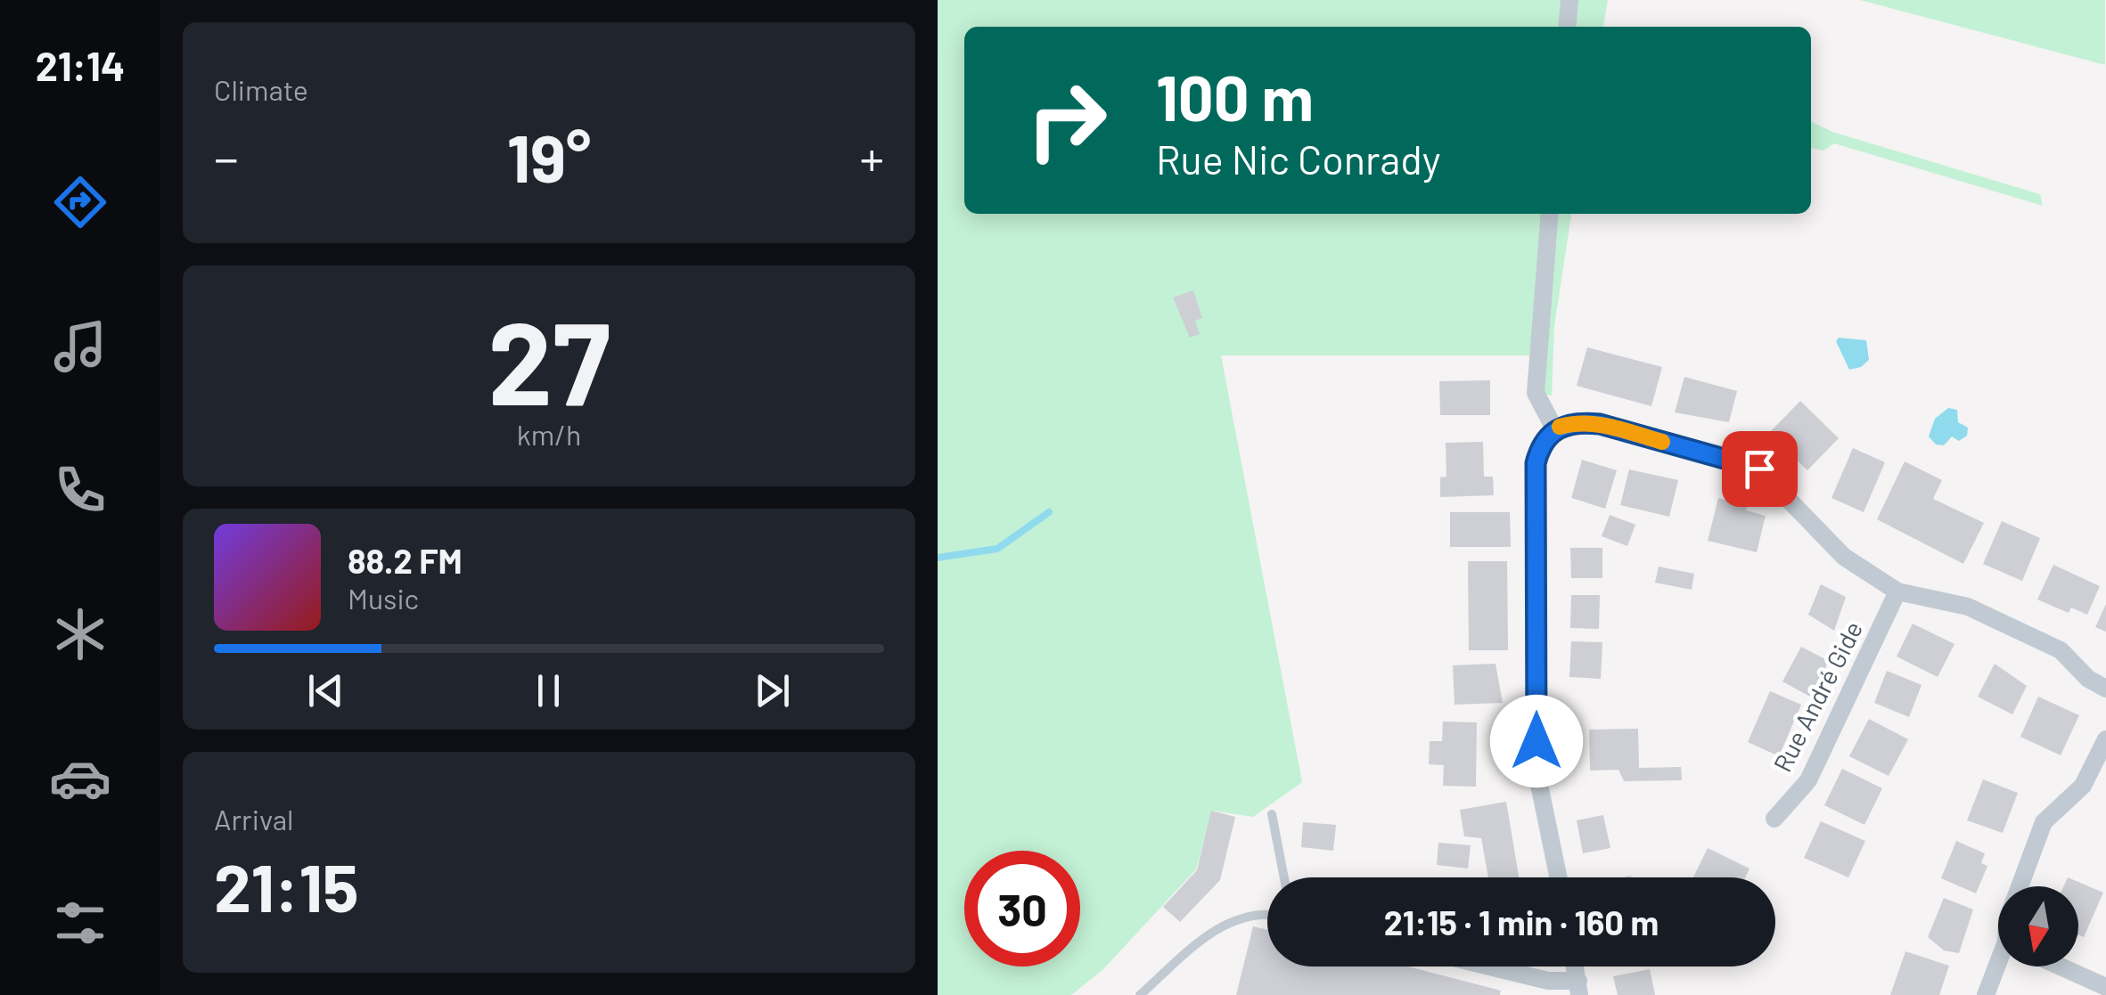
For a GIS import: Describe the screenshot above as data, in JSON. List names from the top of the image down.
{
  "streets": {
    "street": ["Rue André Gide"]
  },
  "north": "bottom",
  "page": {
    "tabs": "21:14",
    "tile": [
      "Climate",
      ["27", "km/h"],
      ["Arrival", "21:15"]
    ],
    "turn": ["100 m", "Rue Nic Conrady"],
    "heat": ["−", "19°", "+"],
    "song": ["88.2 FM", "Music"],
    "limit": "30",
    "trip": "21:15 · 1 min · 160 m"
  }
}
